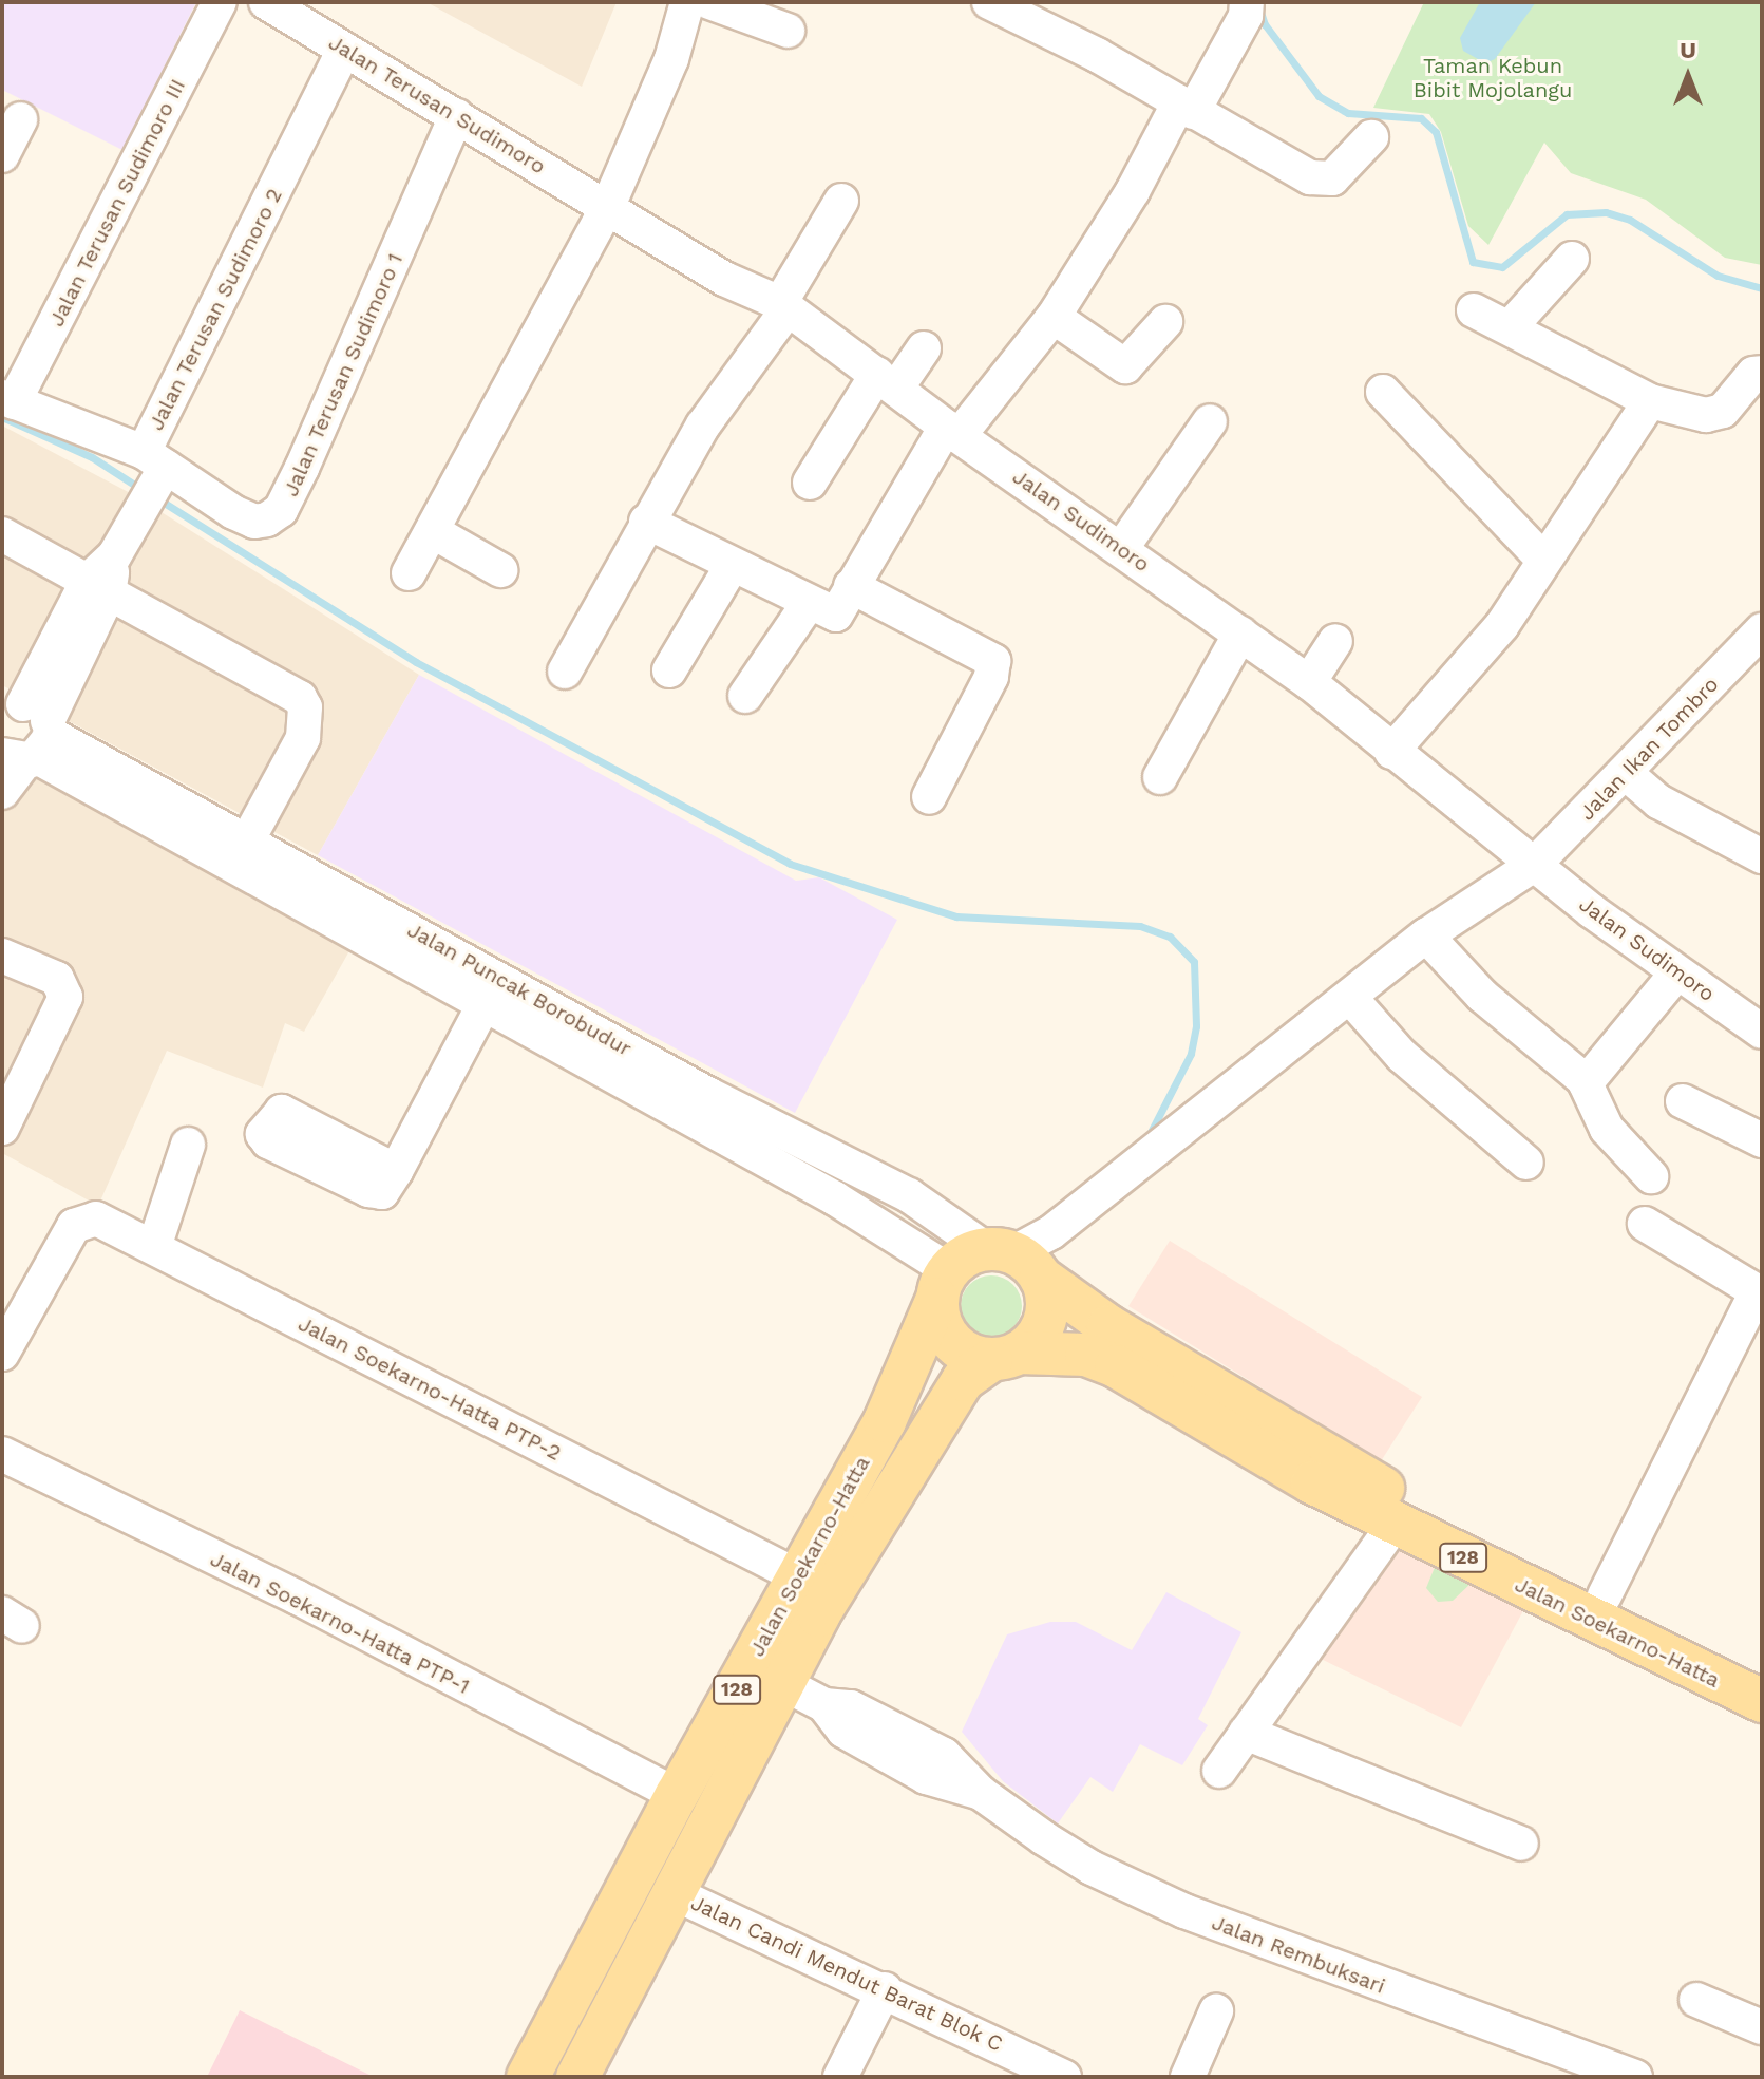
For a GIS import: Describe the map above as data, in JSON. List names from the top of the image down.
{
  "streets": {
    "main road": ["Jalan Soekarno-Hatta", "128"],
    "street": [
      "Jalan Terusan Sudimoro",
      "Jalan Terusan Sudimoro III",
      "Jalan Terusan Sudimoro 2",
      "Jalan Terusan Sudimoro 1",
      "Jalan Sudimoro",
      "Jalan Ikan Tombro",
      "Jalan Puncak Borobudur",
      "Jalan Soekarno-Hatta PTP-2",
      "Jalan Soekarno-Hatta PTP-1",
      "Jalan Rembuksari",
      "Jalan Candi Mendut Barat Blok C"
    ]
  },
  "crossings": [
    ["Jalan Terusan Sudimoro", "Jalan Terusan Sudimoro 2"],
    ["Jalan Terusan Sudimoro", "Jalan Terusan Sudimoro 1"],
    ["Jalan Terusan Sudimoro", "Jalan Sudimoro"],
    ["Jalan Terusan Sudimoro 2", "Jalan Terusan Sudimoro 1"],
    ["Jalan Terusan Sudimoro 2", "Jalan Puncak Borobudur"],
    ["Jalan Sudimoro", "Jalan Ikan Tombro"],
    ["Jalan Puncak Borobudur", "Jalan Soekarno-Hatta"],
    ["Jalan Soekarno-Hatta PTP-2", "Jalan Soekarno-Hatta"],
    ["Jalan Soekarno-Hatta", "Jalan Soekarno-Hatta PTP-1"],
    ["Jalan Soekarno-Hatta", "Jalan Rembuksari"],
    ["Jalan Soekarno-Hatta", "Jalan Candi Mendut Barat Blok C"]
  ],
  "parks": ["Taman Kebun Bibit Mojolangu"],
  "north": "top"
}
